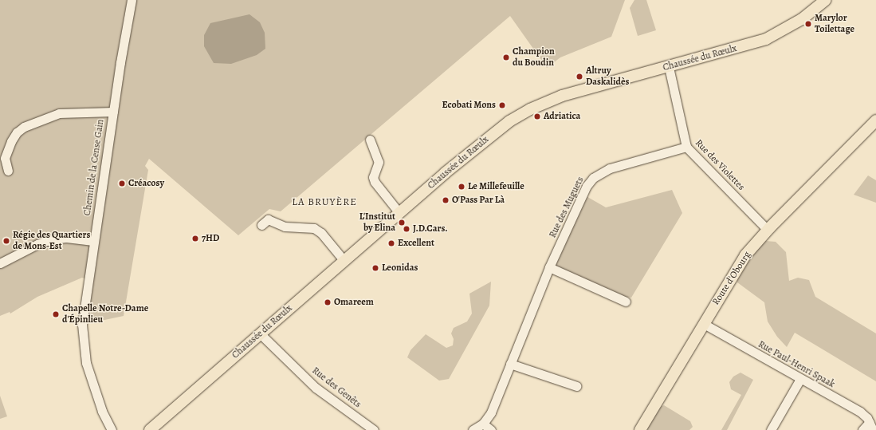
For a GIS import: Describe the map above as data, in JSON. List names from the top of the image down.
{
  "streets": {
    "main road": ["Chaussée du Rœulx", "Route d'Obourg"],
    "street": [
      "Rue des Violettes",
      "Chemin de la Cense Gain",
      "Rue des Muguets",
      "Rue Paul-Henri Spaak",
      "Rue des Genêts"
    ]
  },
  "crossings": [
    ["Chaussée du Rœulx", "Rue des Violettes"],
    ["Chaussée du Rœulx", "Rue des Genêts"],
    ["Rue des Violettes", "Rue des Muguets"],
    ["Rue des Violettes", "Route d'Obourg"],
    ["Route d'Obourg", "Rue Paul-Henri Spaak"]
  ],
  "districts": ["LA BRUYÈRE"],
  "places": [
    "Marylor Toilettage",
    "Champion du Boudin",
    "Altruy Daskalidès",
    "Ecobati Mons",
    "Adriatica",
    "Créacosy",
    "Le Millefeuille",
    "O'Pass Par Là",
    "L'Institut by Elina",
    "J.D.Cars.",
    "7HD",
    "Régie des Quartiers de Mons-Est",
    "Excellent",
    "Leonidas",
    "Omareem",
    "Chapelle Notre-Dame d'Épinlieu"
  ]
}
